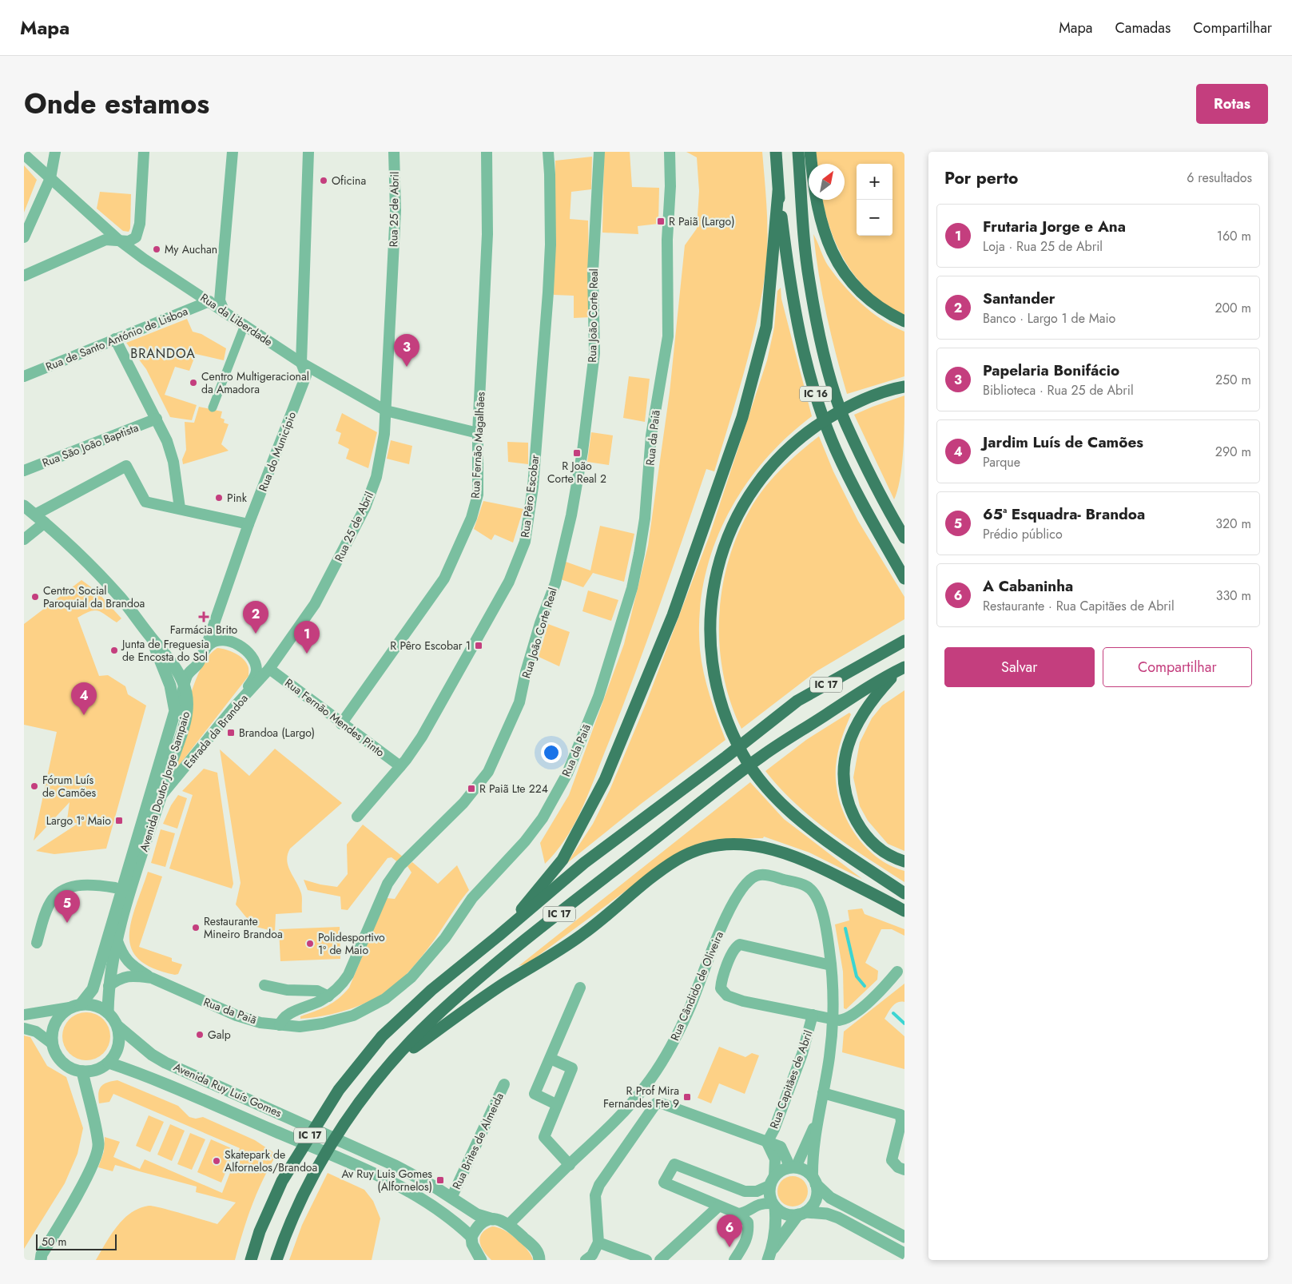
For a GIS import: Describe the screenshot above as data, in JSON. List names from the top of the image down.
{
  "streets": {
    "highway": ["IC 16", "IC 17"],
    "street": [
      "Rua 25 de Abril",
      "Rua João Corte Real",
      "Rua da Liberdade",
      "Rua de Santo António de Lisboa",
      "Rua da Paiã",
      "Rua São João Baptista",
      "Rua Fernão Magalhães",
      "Rua do Município",
      "Rua Pêro Escobar",
      "Rua Fernão Mendes Pinto",
      "Estrada da Brandoa",
      "Avenida Doutor Jorge Sampaio",
      "Rua Cândido de Oliveira",
      "Rua Capitães de Abril",
      "Avenida Ruy Luís Gomes",
      "Rua Brites de Almeida"
    ]
  },
  "crossings": [
    ["Rua 25 de Abril", "Rua da Liberdade"],
    ["Rua 25 de Abril", "Rua Fernão Mendes Pinto"],
    ["Rua 25 de Abril", "Estrada da Brandoa"],
    ["Rua João Corte Real", "Rua da Paiã"],
    ["Rua da Liberdade", "Rua de Santo António de Lisboa"],
    ["Rua da Liberdade", "Rua Fernão Magalhães"],
    ["Rua da Liberdade", "Rua do Município"],
    ["Rua da Paiã", "Avenida Doutor Jorge Sampaio"],
    ["Rua Fernão Magalhães", "Rua Fernão Mendes Pinto"],
    ["Rua do Município", "Avenida Doutor Jorge Sampaio"],
    ["Rua Pêro Escobar", "Rua Fernão Mendes Pinto"],
    ["Rua Fernão Mendes Pinto", "Estrada da Brandoa"],
    ["Estrada da Brandoa", "Avenida Doutor Jorge Sampaio"],
    ["Avenida Doutor Jorge Sampaio", "Avenida Ruy Luís Gomes"],
    ["Rua Cândido de Oliveira", "Avenida Ruy Luís Gomes"],
    ["Avenida Ruy Luís Gomes", "Rua Brites de Almeida"]
  ],
  "districts": ["BRANDOA"],
  "places": {
    "other": [
      "Oficina",
      "My Auchan",
      "Centro Multigeracional da Amadora",
      "Pink",
      "Centro Social Paroquial da Brandoa",
      "Junta de Freguesia de Encosta do Sol",
      "Fórum Luís de Camões",
      "Restaurante Mineiro Brandoa",
      "Polidesportivo 1º de Maio",
      "Galp",
      "Skatepark de Alfornelos/Brandoa"
    ],
    "transit": [
      "R Paiã (Largo)",
      "R João Corte Real 2",
      "R Pêro Escobar 1",
      "Brandoa (Largo)",
      "R Paiã Lte 224",
      "Largo 1º Maio",
      "R Prof Mira Fernandes Fte 9",
      "Av Ruy Luis Gomes (Alfornelos)"
    ],
    "health": ["Farmácia Brito"]
  },
  "scale_bar": "50 m",
  "north": "top right",
  "page": {
    "header": "Mapa",
    "nav": ["Mapa", "Camadas", "Compartilhar"],
    "title": "Onde estamos",
    "buttons": [
      "Rotas",
      ["Salvar", "Compartilhar"]
    ],
    "heading": ["Por perto", "6 resultados"],
    "map_buttons": ["+", "−"],
    "list": [
      {
        "mark": "1",
        "name": "Frutaria Jorge e Ana",
        "note": "Loja · Rua 25 de Abril",
        "value": "160 m"
      },
      {
        "mark": "2",
        "name": "Santander",
        "note": "Banco · Largo 1 de Maio",
        "value": "200 m"
      },
      {
        "mark": "3",
        "name": "Papelaria Bonifácio",
        "note": "Biblioteca · Rua 25 de Abril",
        "value": "250 m"
      },
      {
        "mark": "4",
        "name": "Jardim Luís de Camões",
        "note": "Parque",
        "value": "290 m"
      },
      {
        "mark": "5",
        "name": "65ª Esquadra- Brandoa",
        "note": "Prédio público",
        "value": "320 m"
      },
      {
        "mark": "6",
        "name": "A Cabaninha",
        "note": "Restaurante · Rua Capitães de Abril",
        "value": "330 m"
      }
    ],
    "pins": [
      "3",
      "2",
      "1",
      "4",
      "5",
      "6"
    ],
    "scale": "50 m"
  }
}
